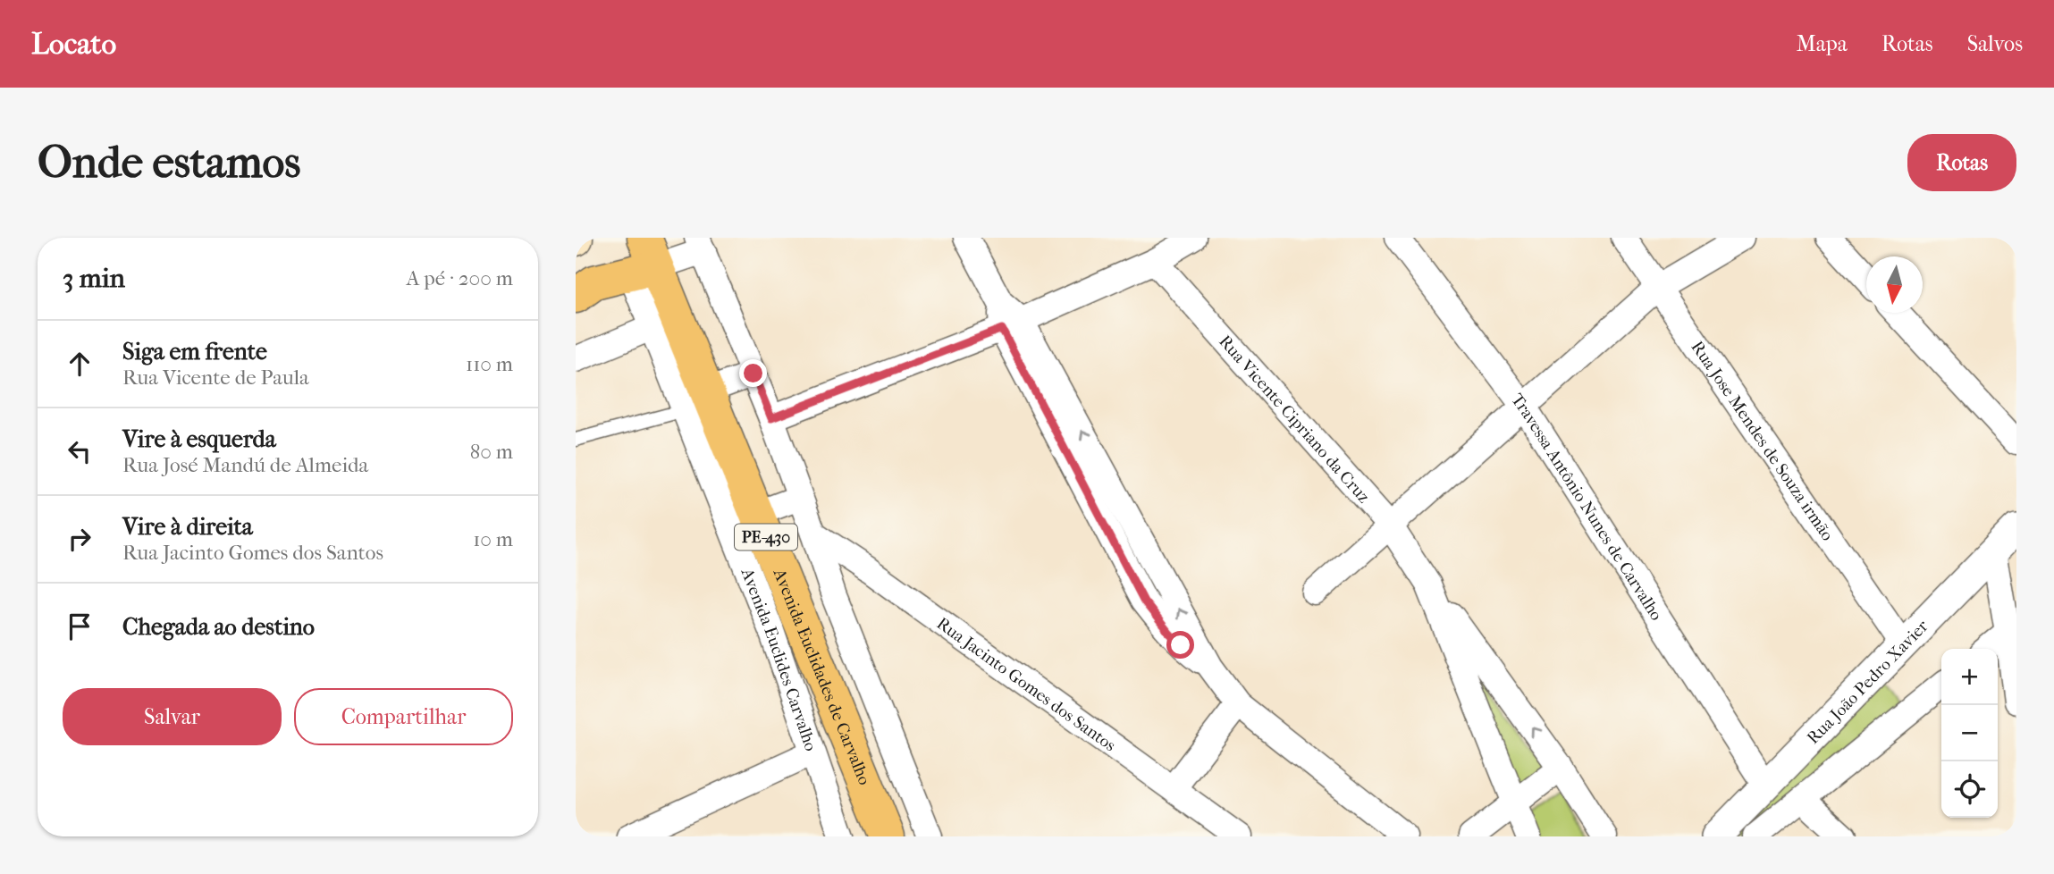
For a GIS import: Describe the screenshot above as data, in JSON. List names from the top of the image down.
{
  "streets": {
    "highway": ["PE-430", "Avenida Euclidades de Carvalho"],
    "street": [
      "Rua Vicente Cipriano da Cruz",
      "Rua Jose Mendes de Souza irmão",
      "Travessa Antônio Nunes de Carvalho",
      "Avenida Euclides Carvalho",
      "Rua João Pedro Xavier",
      "Rua Jacinto Gomes dos Santos"
    ]
  },
  "crossings": [
    ["Rua Jose Mendes de Souza irmão", "Rua João Pedro Xavier"],
    ["Travessa Antônio Nunes de Carvalho", "Rua João Pedro Xavier"],
    ["Avenida Euclides Carvalho", "Avenida Euclidades de Carvalho"]
  ],
  "north": "bottom",
  "page": {
    "header": "Locato",
    "nav": ["Mapa", "Rotas", "Salvos"],
    "buttons": [
      "Rotas",
      ["Salvar", "Compartilhar"]
    ],
    "title": "Onde estamos",
    "heading": ["3 min", "A pé · 200 m"],
    "list": [
      ["Siga em frente", "Rua Vicente de Paula", "110 m"],
      ["Vire à esquerda", "Rua José Mandú de Almeida", "80 m"],
      ["Vire à direita", "Rua Jacinto Gomes dos Santos", "10 m"],
      "Chegada ao destino"
    ],
    "map_buttons": ["+", "−"]
  }
}
